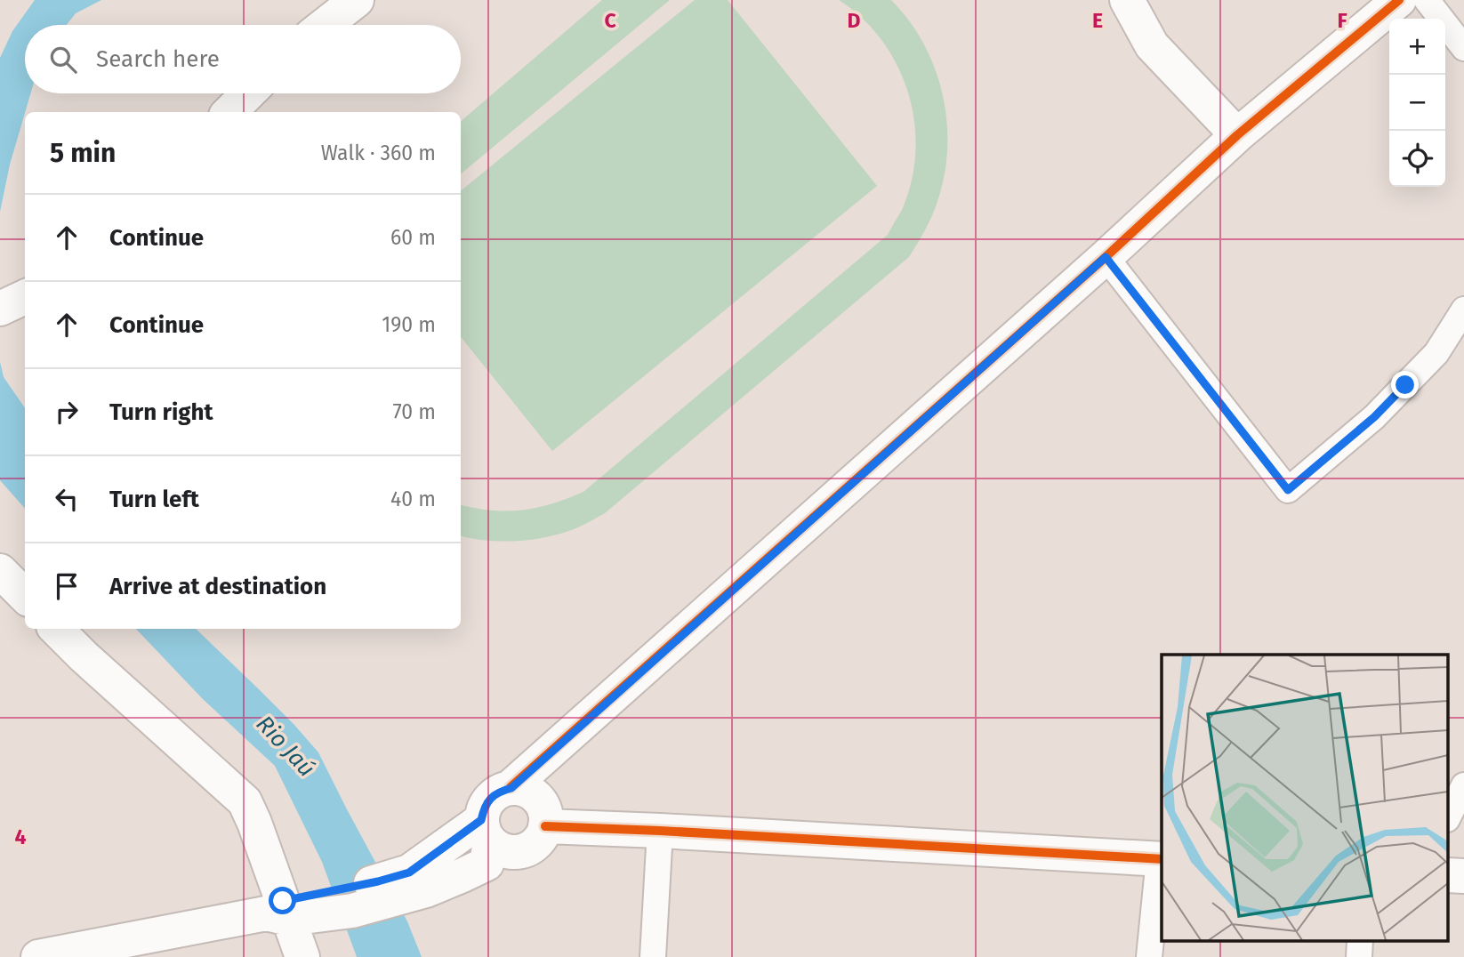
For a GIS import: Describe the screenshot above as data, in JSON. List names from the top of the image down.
{
  "water": ["Rio Jaú"],
  "page": {
    "map_buttons": ["+", "−"],
    "search": "Search here",
    "heading": ["5 min", "Walk · 360 m"],
    "list": [
      ["Continue", "60 m"],
      ["Continue", "190 m"],
      ["Turn right", "70 m"],
      ["Turn left", "40 m"],
      "Arrive at destination"
    ]
  },
  "grid": {
    "columns": [
      "C",
      "D",
      "E",
      "F"
    ],
    "rows": ["4"]
  }
}
